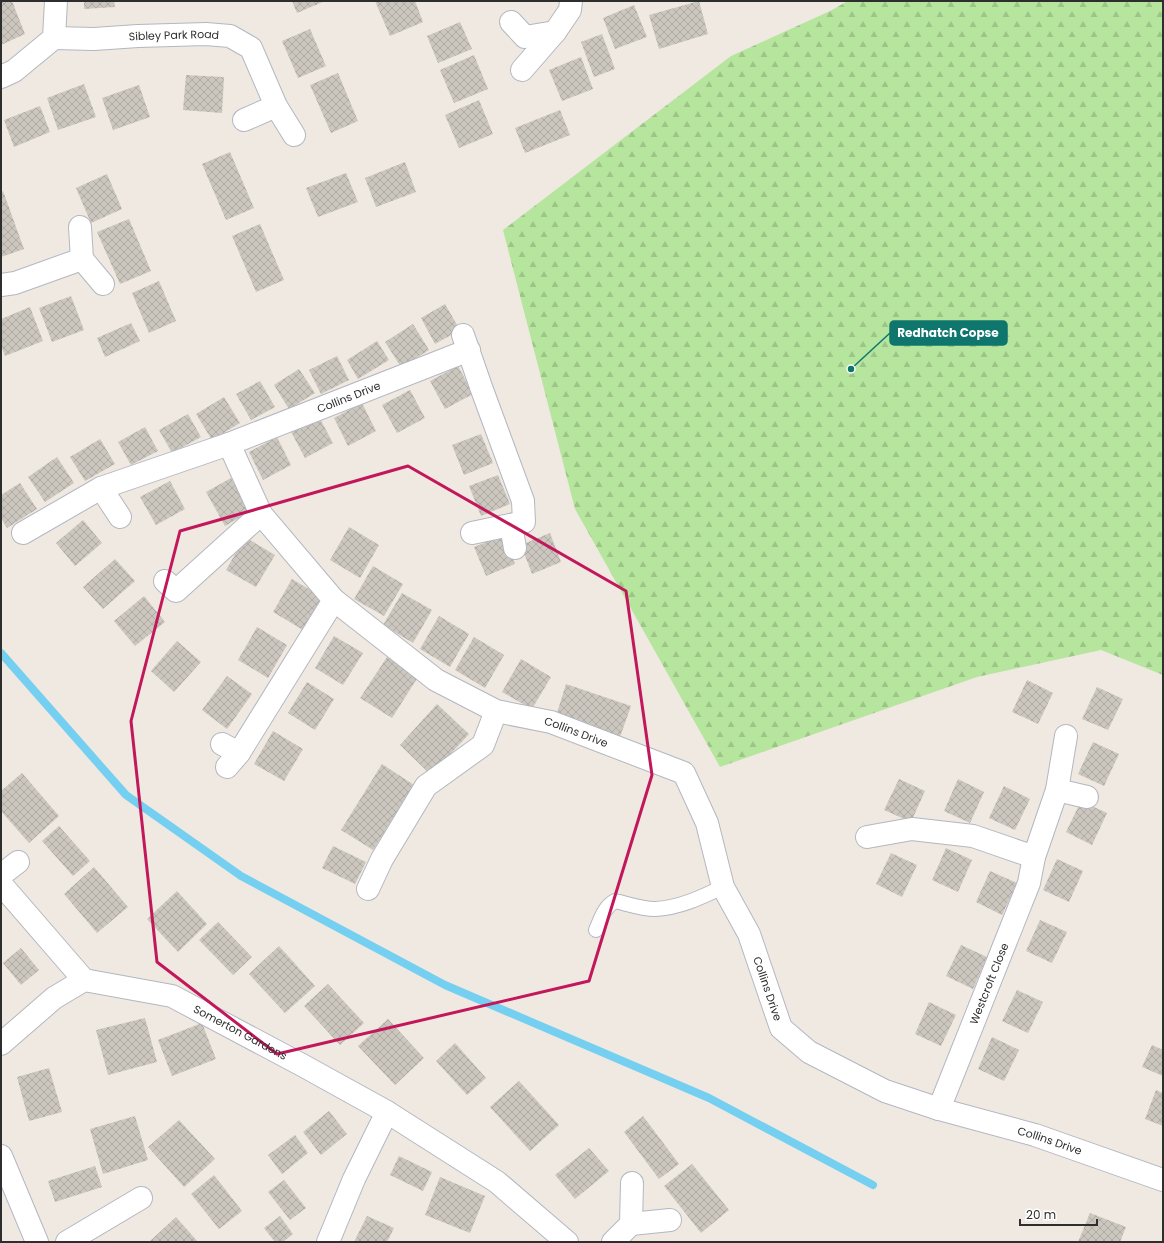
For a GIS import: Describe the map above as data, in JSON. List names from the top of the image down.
{
  "streets": {
    "street": [
      "Sibley Park Road",
      "Collins Drive",
      "Westcroft Close",
      "Somerton Gardens"
    ]
  },
  "crossings": [
    ["Collins Drive", "Westcroft Close"]
  ],
  "places": ["Redhatch Copse"],
  "scale_bar": "20 m"
}
